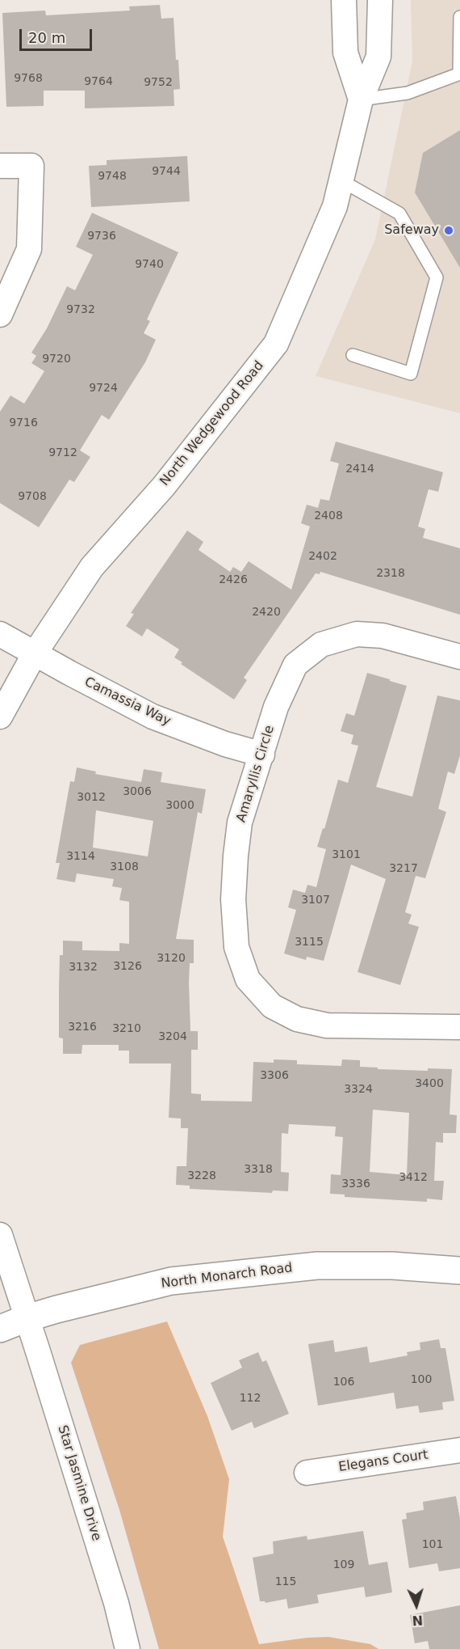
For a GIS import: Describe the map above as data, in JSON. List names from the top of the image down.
{
  "streets": {
    "street": [
      "North Wedgewood Road",
      "Camassia Way",
      "Amaryllis Circle",
      "North Monarch Road",
      "Elegans Court",
      "Star Jasmine Drive"
    ]
  },
  "crossings": [
    ["North Wedgewood Road", "Camassia Way"],
    ["Camassia Way", "Amaryllis Circle"],
    ["North Monarch Road", "Star Jasmine Drive"]
  ],
  "places": ["Safeway"],
  "house_numbers": [
    "9768",
    "9764",
    "9752",
    "9744",
    "9748",
    "9736",
    "9740",
    "9732",
    "9720",
    "9724",
    "9716",
    "9712",
    "2414",
    "9708",
    "2408",
    "2402",
    "2318",
    "2426",
    "2420",
    "3006",
    "3012",
    "3000",
    "3101",
    "3114",
    "3108",
    "3217",
    "3107",
    "3115",
    "3120",
    "3126",
    "3132",
    "3216",
    "3210",
    "3204",
    "3306",
    "3400",
    "3324",
    "3318",
    "3228",
    "3412",
    "3336",
    "100",
    "106",
    "112",
    "101",
    "109",
    "115"
  ],
  "scale_bar": "20 m",
  "north": "bottom"
}
